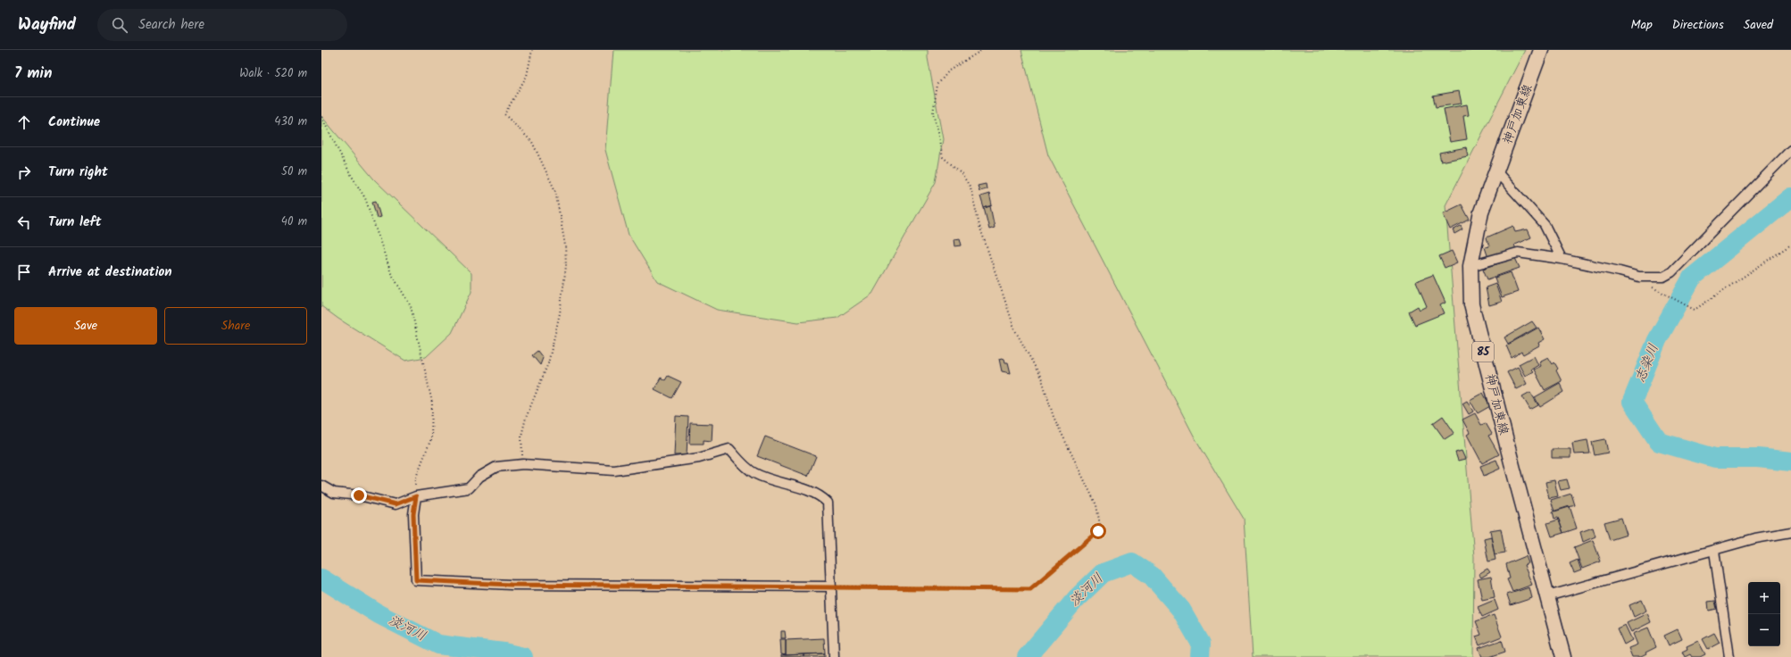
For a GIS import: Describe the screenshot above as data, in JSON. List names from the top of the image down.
{
  "streets": {
    "main road": ["神戸加東線", "85"]
  },
  "water": ["志染川", "淡河川"],
  "page": {
    "header": "Wayfind",
    "search": "Search here",
    "nav": ["Map", "Directions", "Saved"],
    "heading": ["7 min", "Walk · 520 m"],
    "list": [
      ["Continue", "430 m"],
      ["Turn right", "50 m"],
      ["Turn left", "40 m"],
      "Arrive at destination"
    ],
    "buttons": ["Save", "Share"],
    "map_buttons": ["+", "−"]
  }
}
